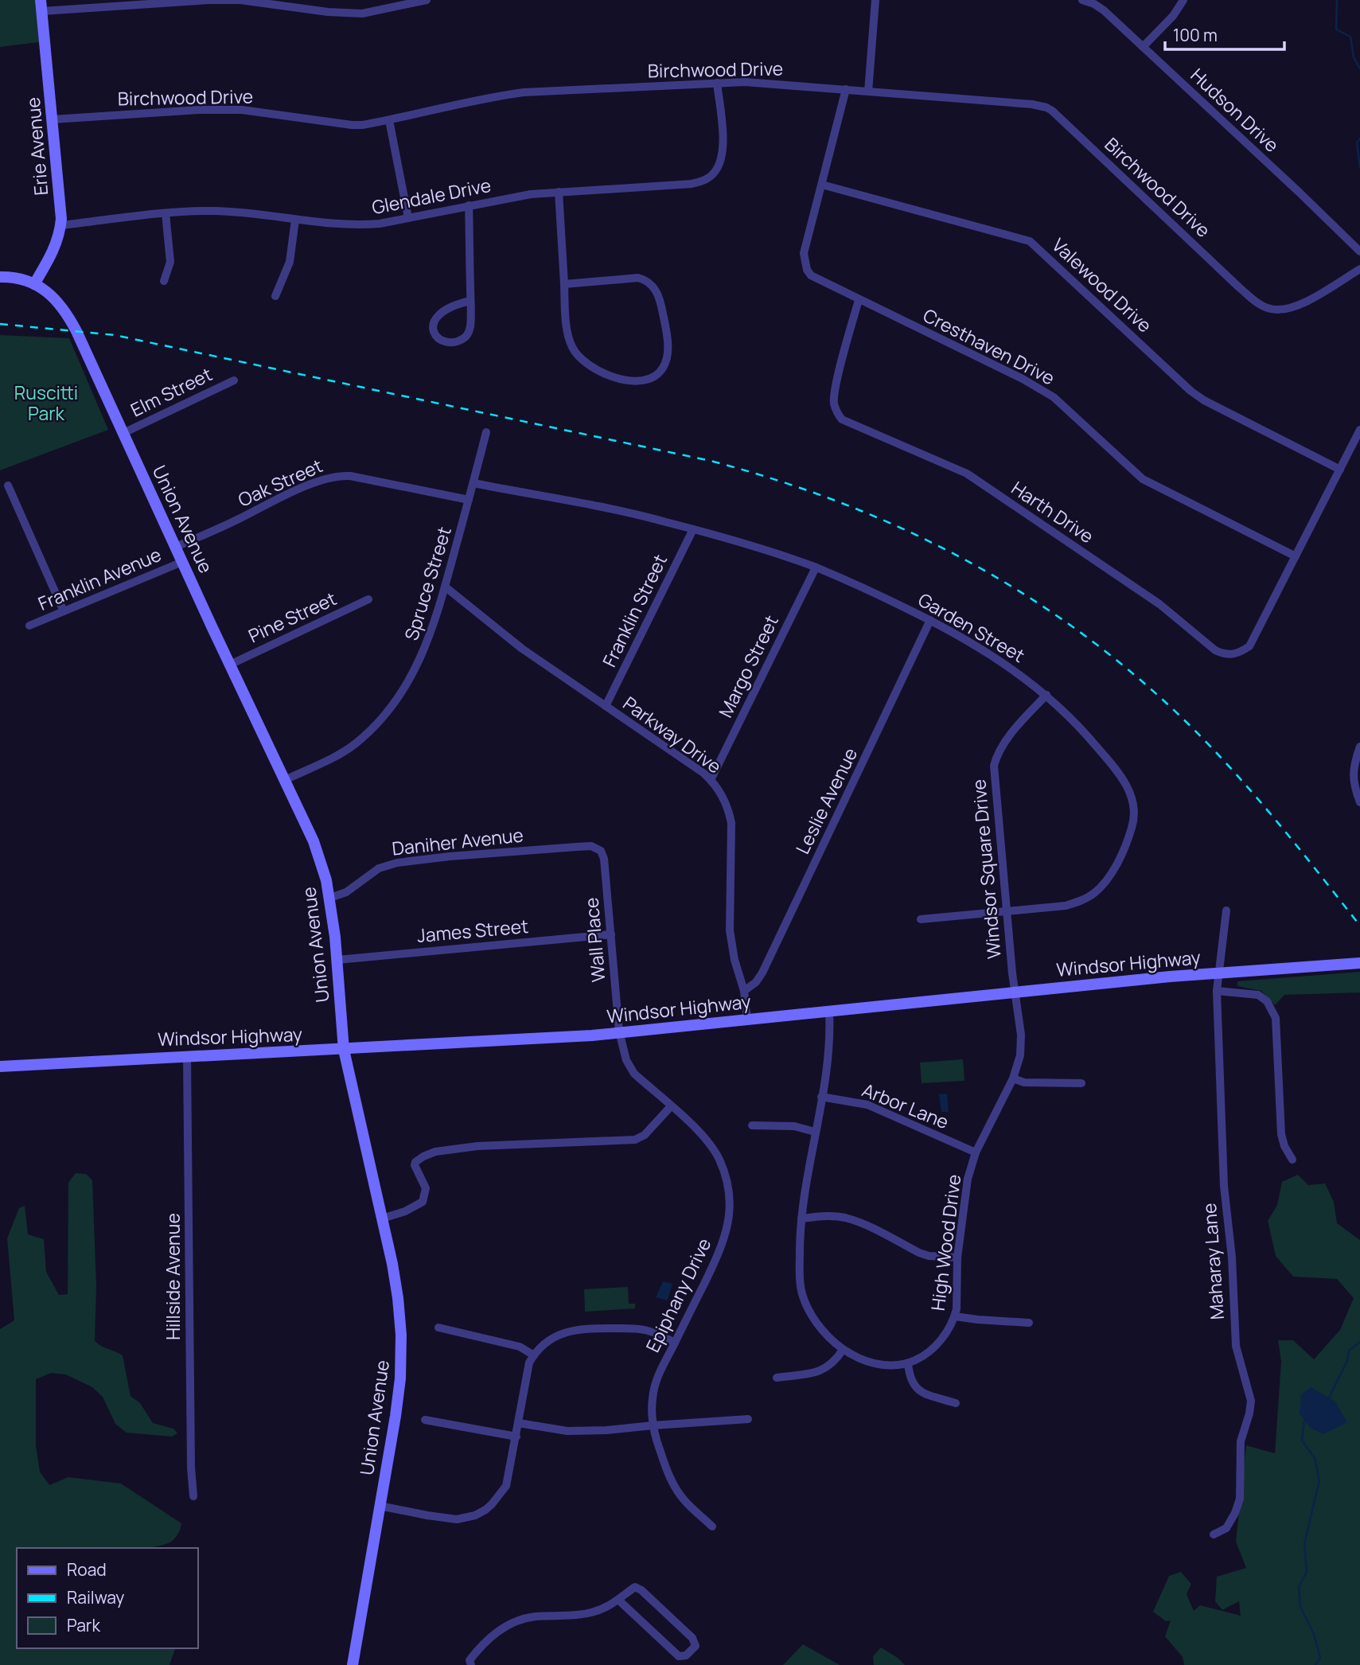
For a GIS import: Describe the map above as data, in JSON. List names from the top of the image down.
{
  "streets": {
    "street": [
      "Birchwood Drive",
      "Hudson Drive",
      "Erie Avenue",
      "Glendale Drive",
      "Valewood Drive",
      "Cresthaven Drive",
      "Elm Street",
      "Oak Street",
      "Harth Drive",
      "Union Avenue",
      "Franklin Avenue",
      "Spruce Street",
      "Franklin Street",
      "Pine Street",
      "Garden Street",
      "Margo Street",
      "Parkway Drive",
      "Leslie Avenue",
      "Daniher Avenue",
      "Windsor Square Drive",
      "James Street",
      "Wall Place",
      "Windsor Highway",
      "Arbor Lane",
      "High Wood Drive",
      "Maharay Lane",
      "Hillside Avenue",
      "Epiphany Drive"
    ]
  },
  "crossings": [
    ["Birchwood Drive", "Erie Avenue"],
    ["Birchwood Drive", "Glendale Drive"],
    ["Erie Avenue", "Glendale Drive"],
    ["Erie Avenue", "Union Avenue"],
    ["Valewood Drive", "Harth Drive"],
    ["Cresthaven Drive", "Harth Drive"],
    ["Elm Street", "Union Avenue"],
    ["Oak Street", "Union Avenue"],
    ["Oak Street", "Spruce Street"],
    ["Union Avenue", "Franklin Avenue"],
    ["Union Avenue", "Spruce Street"],
    ["Union Avenue", "Pine Street"],
    ["Union Avenue", "Daniher Avenue"],
    ["Union Avenue", "James Street"],
    ["Union Avenue", "Windsor Highway"],
    ["Spruce Street", "Garden Street"],
    ["Spruce Street", "Parkway Drive"],
    ["Franklin Street", "Garden Street"],
    ["Franklin Street", "Parkway Drive"],
    ["Garden Street", "Margo Street"],
    ["Garden Street", "Leslie Avenue"],
    ["Garden Street", "Windsor Square Drive"],
    ["Margo Street", "Parkway Drive"],
    ["Parkway Drive", "Leslie Avenue"],
    ["Parkway Drive", "Windsor Highway"],
    ["Daniher Avenue", "Wall Place"],
    ["Windsor Square Drive", "Windsor Highway"],
    ["Windsor Square Drive", "High Wood Drive"],
    ["James Street", "Wall Place"],
    ["Wall Place", "Windsor Highway"],
    ["Wall Place", "Epiphany Drive"],
    ["Windsor Highway", "High Wood Drive"],
    ["Windsor Highway", "Maharay Lane"],
    ["Windsor Highway", "Hillside Avenue"],
    ["Windsor Highway", "Epiphany Drive"],
    ["Arbor Lane", "High Wood Drive"]
  ],
  "parks": ["Ruscitti Park"],
  "legend": ["Road", "Railway", "Park"],
  "scale_bar": "100 m"
}
